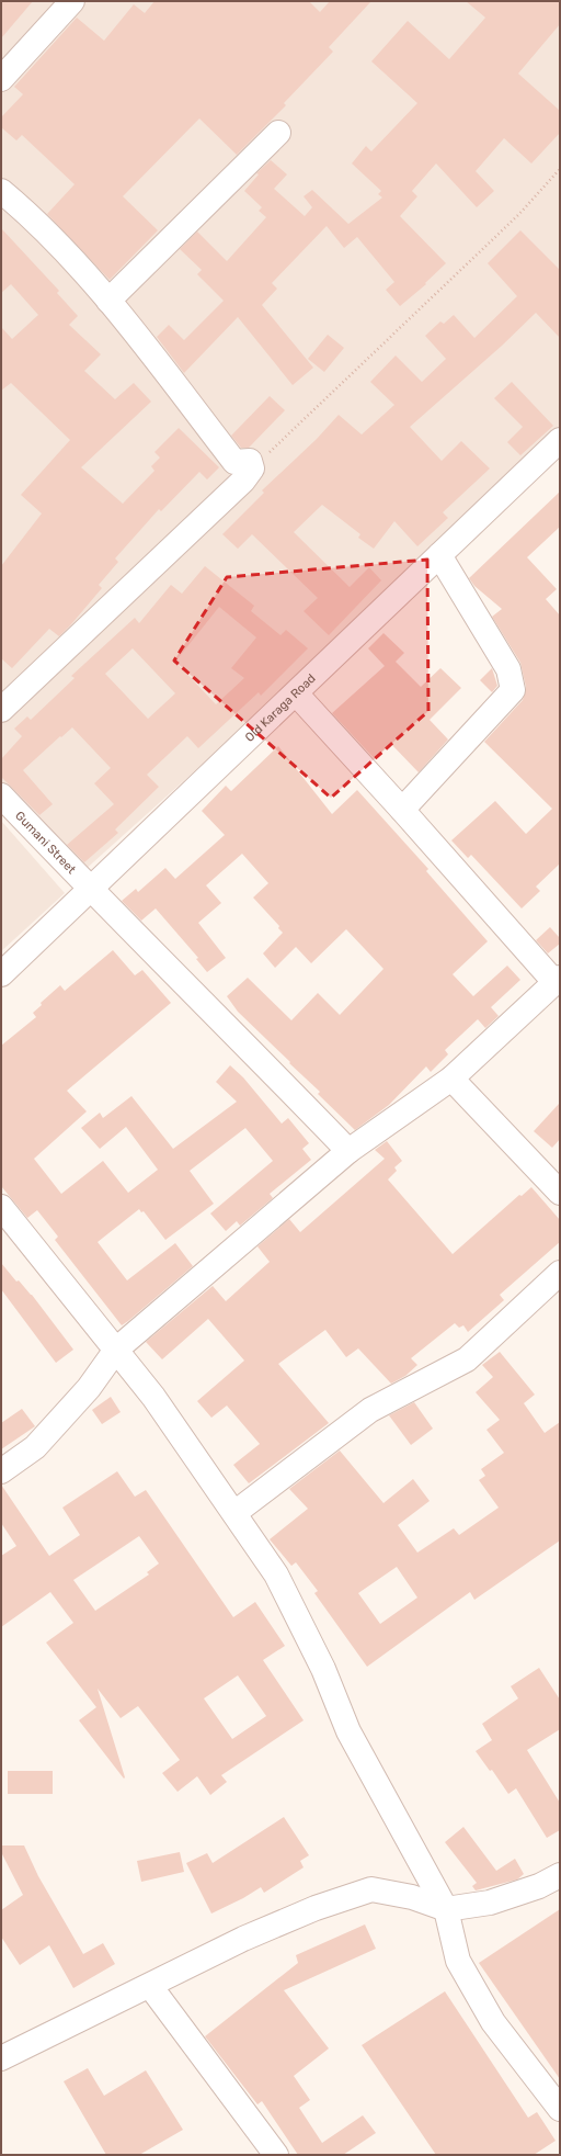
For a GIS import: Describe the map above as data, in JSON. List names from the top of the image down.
{
  "streets": {
    "street": ["Old Karaga Road", "Gumani Street"]
  },
  "crossings": [
    ["Old Karaga Road", "Gumani Street"]
  ]
}
